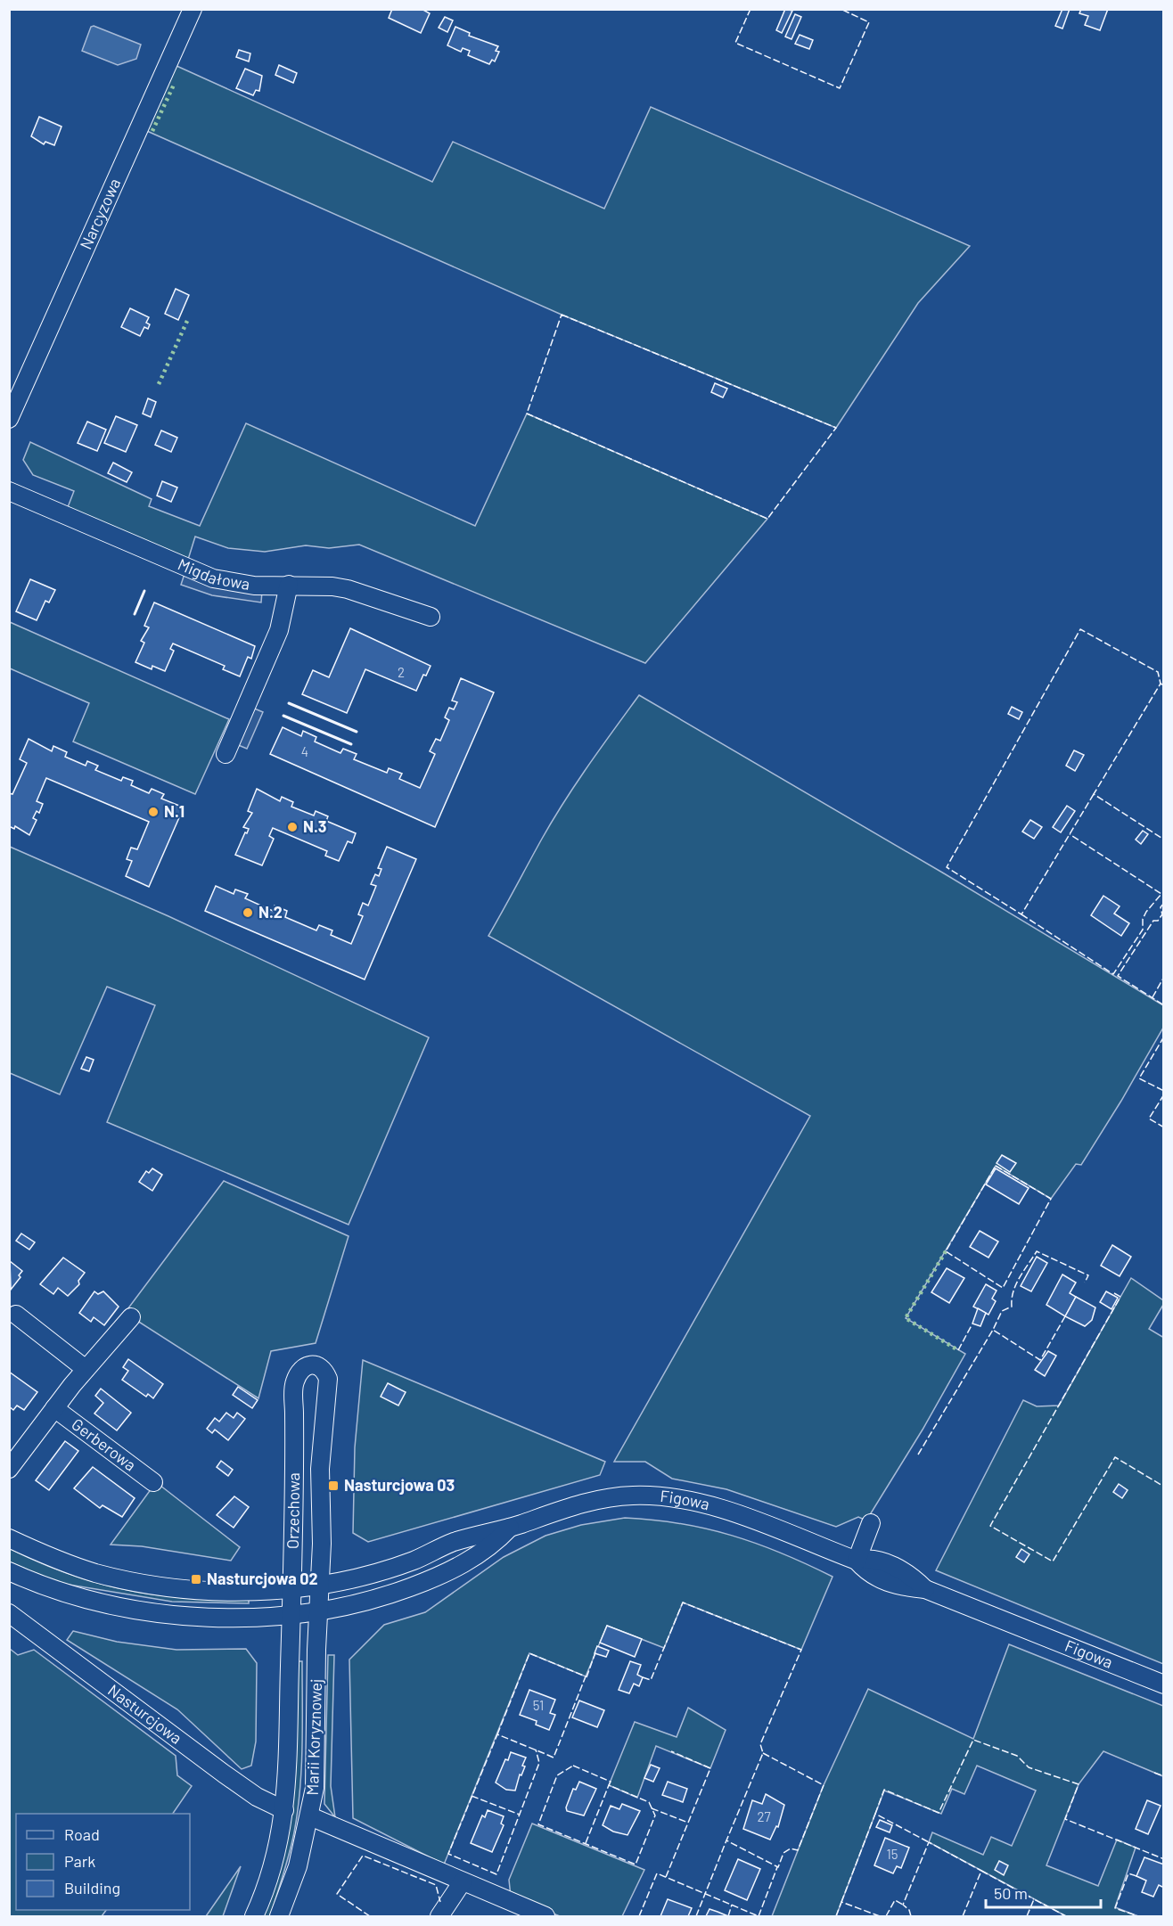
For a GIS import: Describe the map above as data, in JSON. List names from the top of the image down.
{
  "streets": {
    "street": [
      "Narcyzowa",
      "Migdałowa",
      "Gerberowa",
      "Figowa",
      "Orzechowa",
      "Nasturcjowa",
      "Marii Koryznowej"
    ]
  },
  "crossings": [
    ["Figowa", "Orzechowa"],
    ["Figowa", "Marii Koryznowej"],
    ["Orzechowa", "Marii Koryznowej"],
    ["Nasturcjowa", "Marii Koryznowej"]
  ],
  "places": {
    "other": ["N.1", "N.3", "N.2"],
    "transit": ["Nasturcjowa 03", "Nasturcjowa 02"]
  },
  "house_numbers": [
    "2",
    "4",
    "51",
    "27",
    "15"
  ],
  "legend": ["Road", "Park", "Building"],
  "scale_bar": "50 m"
}
